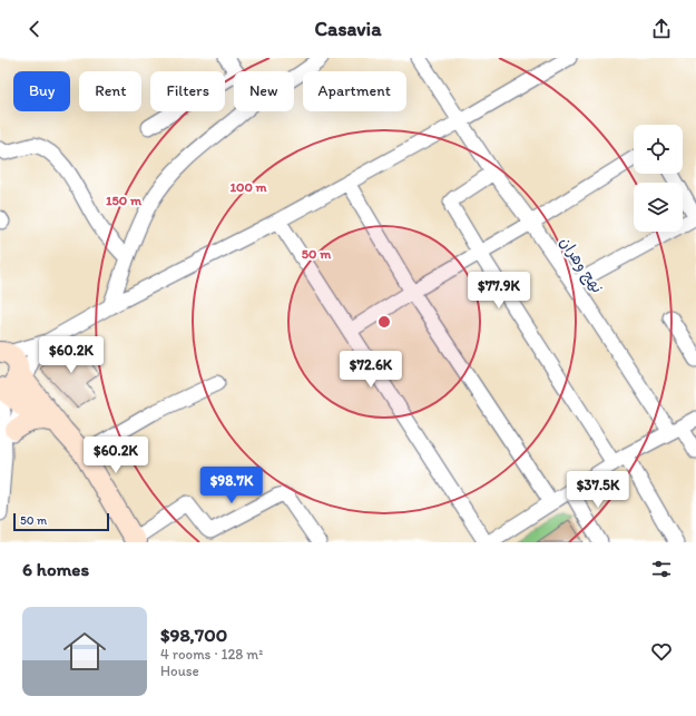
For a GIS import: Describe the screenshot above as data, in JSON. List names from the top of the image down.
{
  "streets": {
    "street": ["نهج وهران"]
  },
  "scale_bar": "50 m",
  "page": {
    "header": "Casavia",
    "chip": [
      "Buy",
      "Rent",
      "Filters",
      "New",
      "Apartment"
    ],
    "price": [
      "$77.9K",
      "$60.2K",
      "$72.6K",
      "$60.2K",
      "$98.7K",
      "$37.5K"
    ],
    "scale": "50 m",
    "heading": "6 homes",
    "list": [
      {
        "name": "$98,700",
        "note": "4 rooms · 128 m² · House"
      }
    ]
  },
  "rings": ["100 m", "150 m", "50 m"]
}
